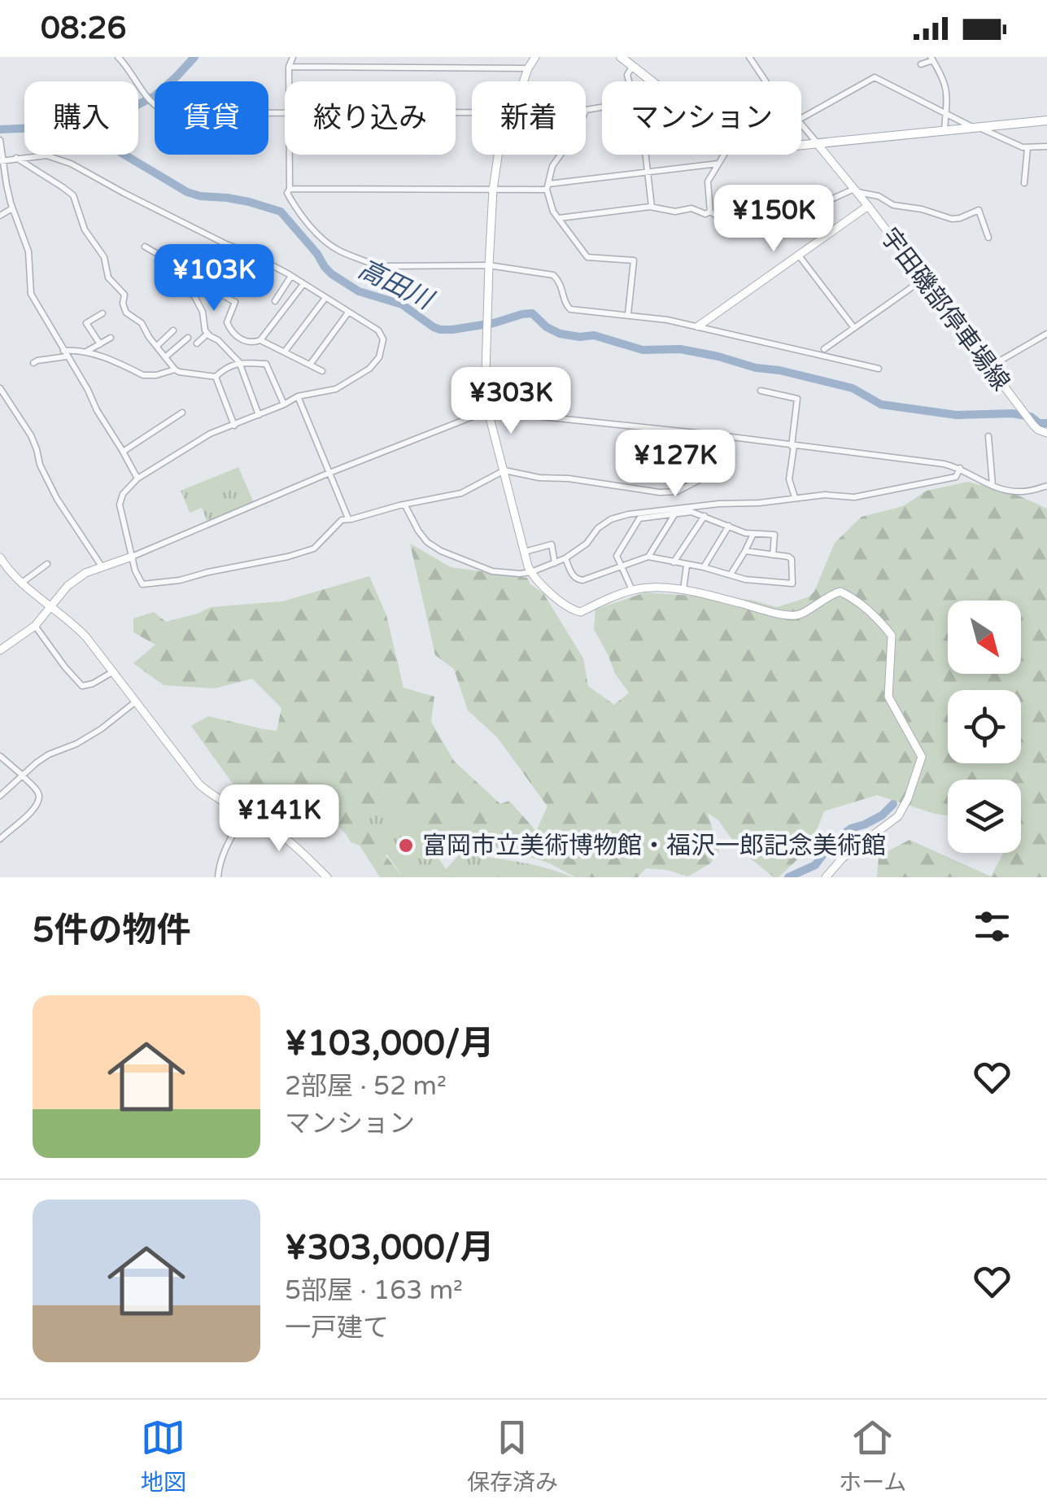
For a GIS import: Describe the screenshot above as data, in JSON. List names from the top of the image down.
{
  "streets": {
    "street": ["宇田磯部停車場線"]
  },
  "water": ["高田川"],
  "places": ["富岡市立美術博物館・福沢一郎記念美術館"],
  "north": "bottom right",
  "page": {
    "status": "08:26",
    "chip": [
      "購入",
      "賃貸",
      "絞り込み",
      "新着",
      "マンション"
    ],
    "price": [
      "¥150K",
      "¥103K",
      "¥303K",
      "¥127K",
      "¥141K"
    ],
    "heading": "5件の物件",
    "list": [
      {
        "name": "¥103,000/月",
        "note": "2部屋 · 52 m² · マンション"
      },
      {
        "name": "¥303,000/月",
        "note": "5部屋 · 163 m² · 一戸建て"
      }
    ],
    "tabs": ["地図", "保存済み", "ホーム"]
  }
}
